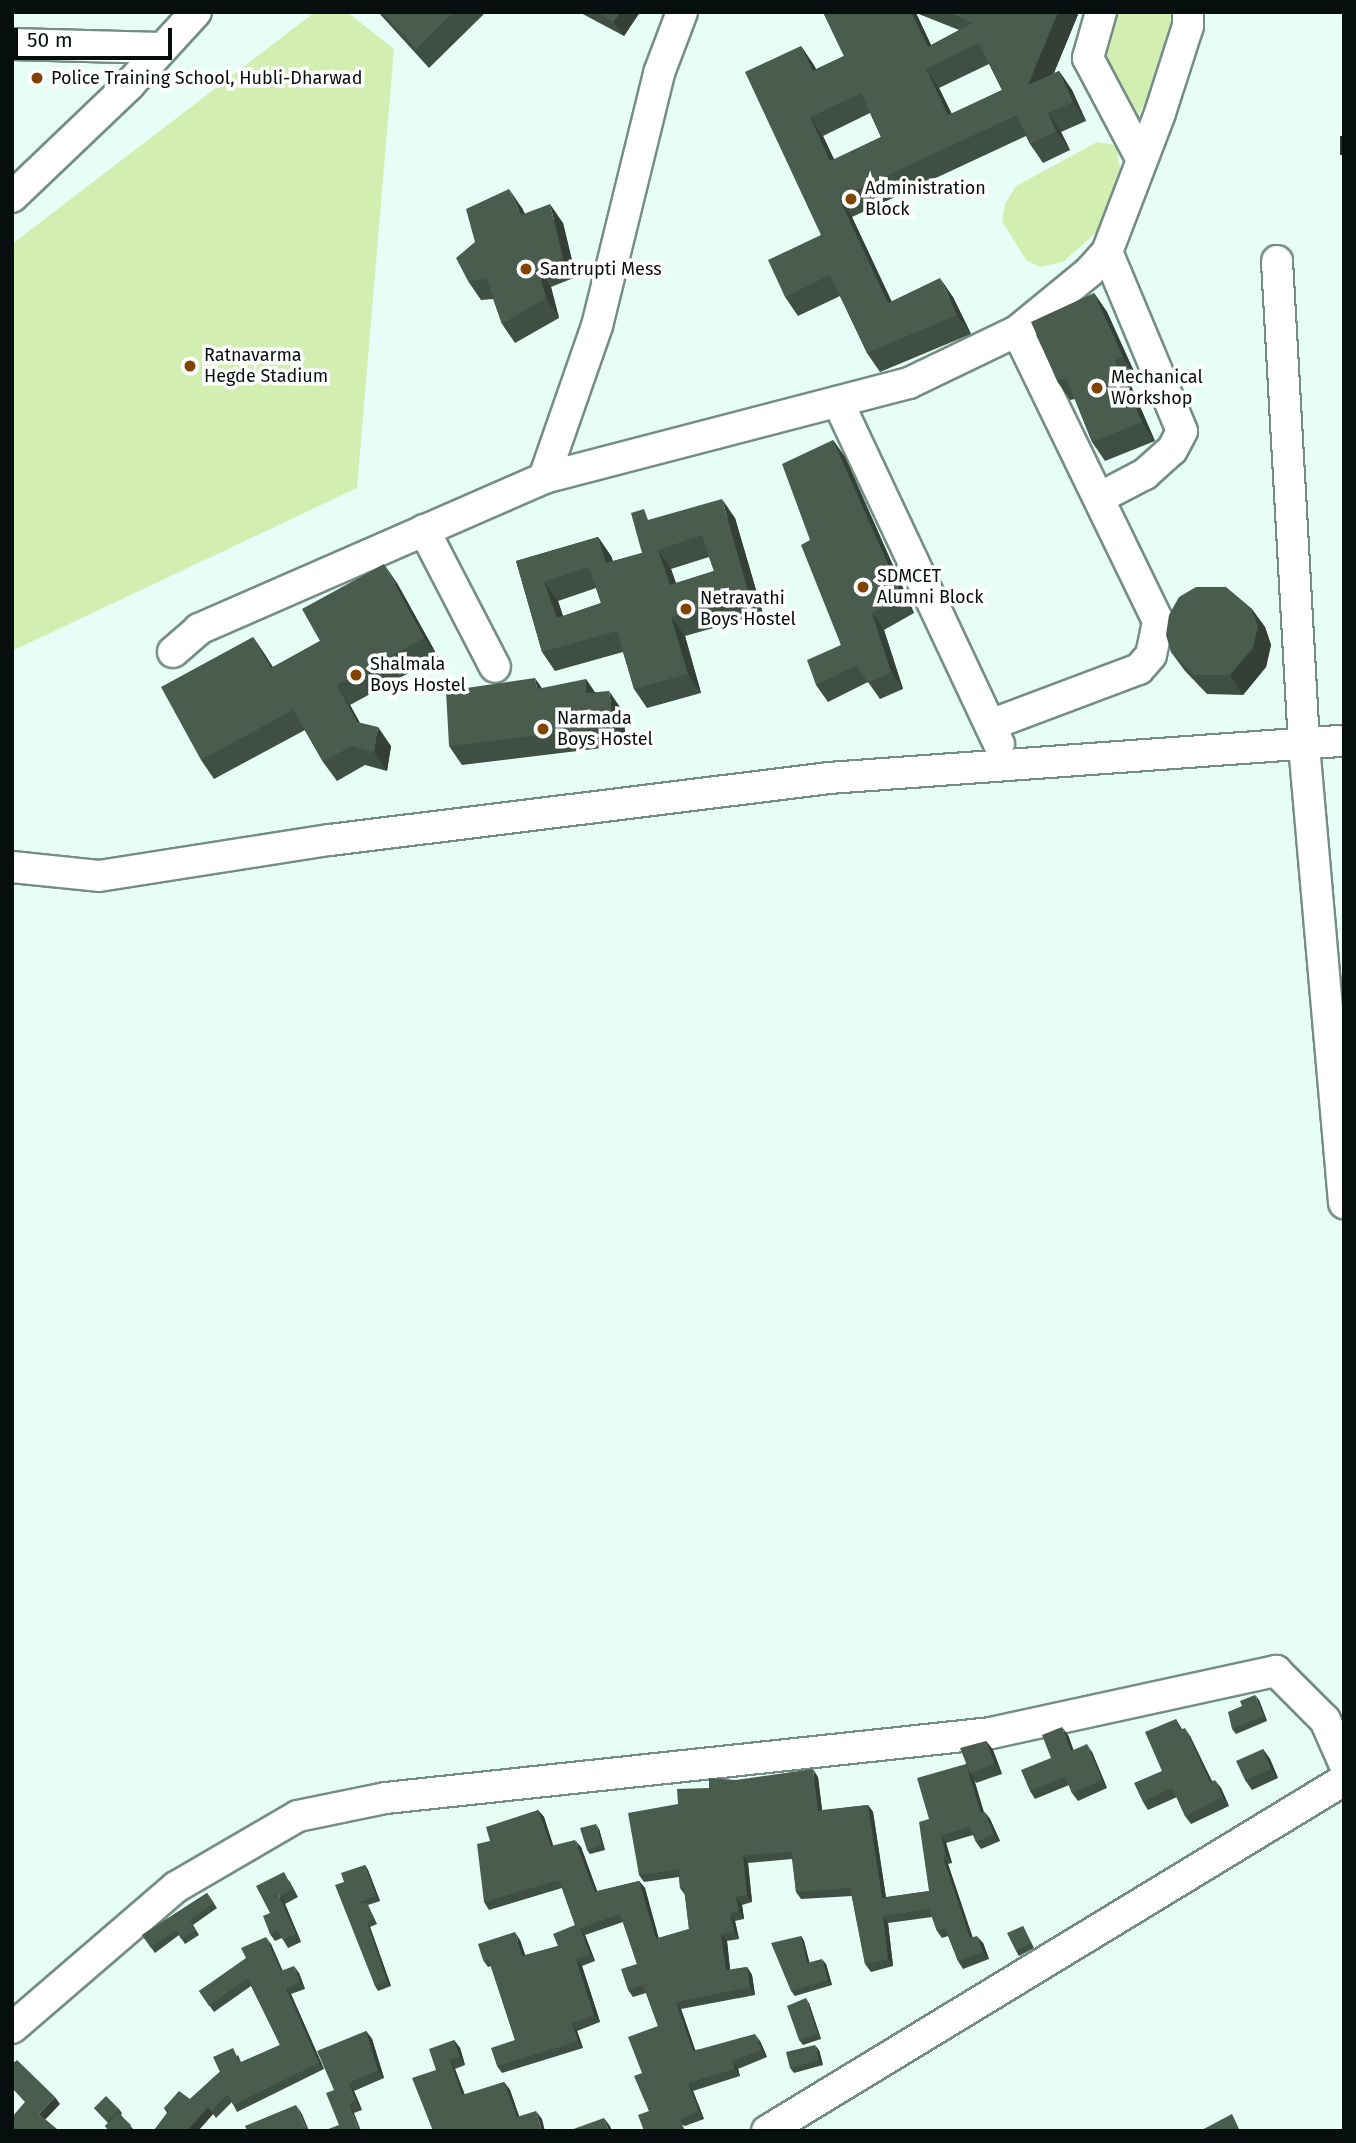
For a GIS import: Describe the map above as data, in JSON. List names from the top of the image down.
{
  "places": [
    "Police Training School, Hubli-Dharwad",
    "Administration Block",
    "Santrupti Mess",
    "Ratnavarma Hegde Stadium",
    "Mechanical Workshop",
    "SDMCET Alumni Block",
    "Netravathi Boys Hostel",
    "Shalmala Boys Hostel",
    "Narmada Boys Hostel"
  ],
  "scale_bar": "50 m"
}
